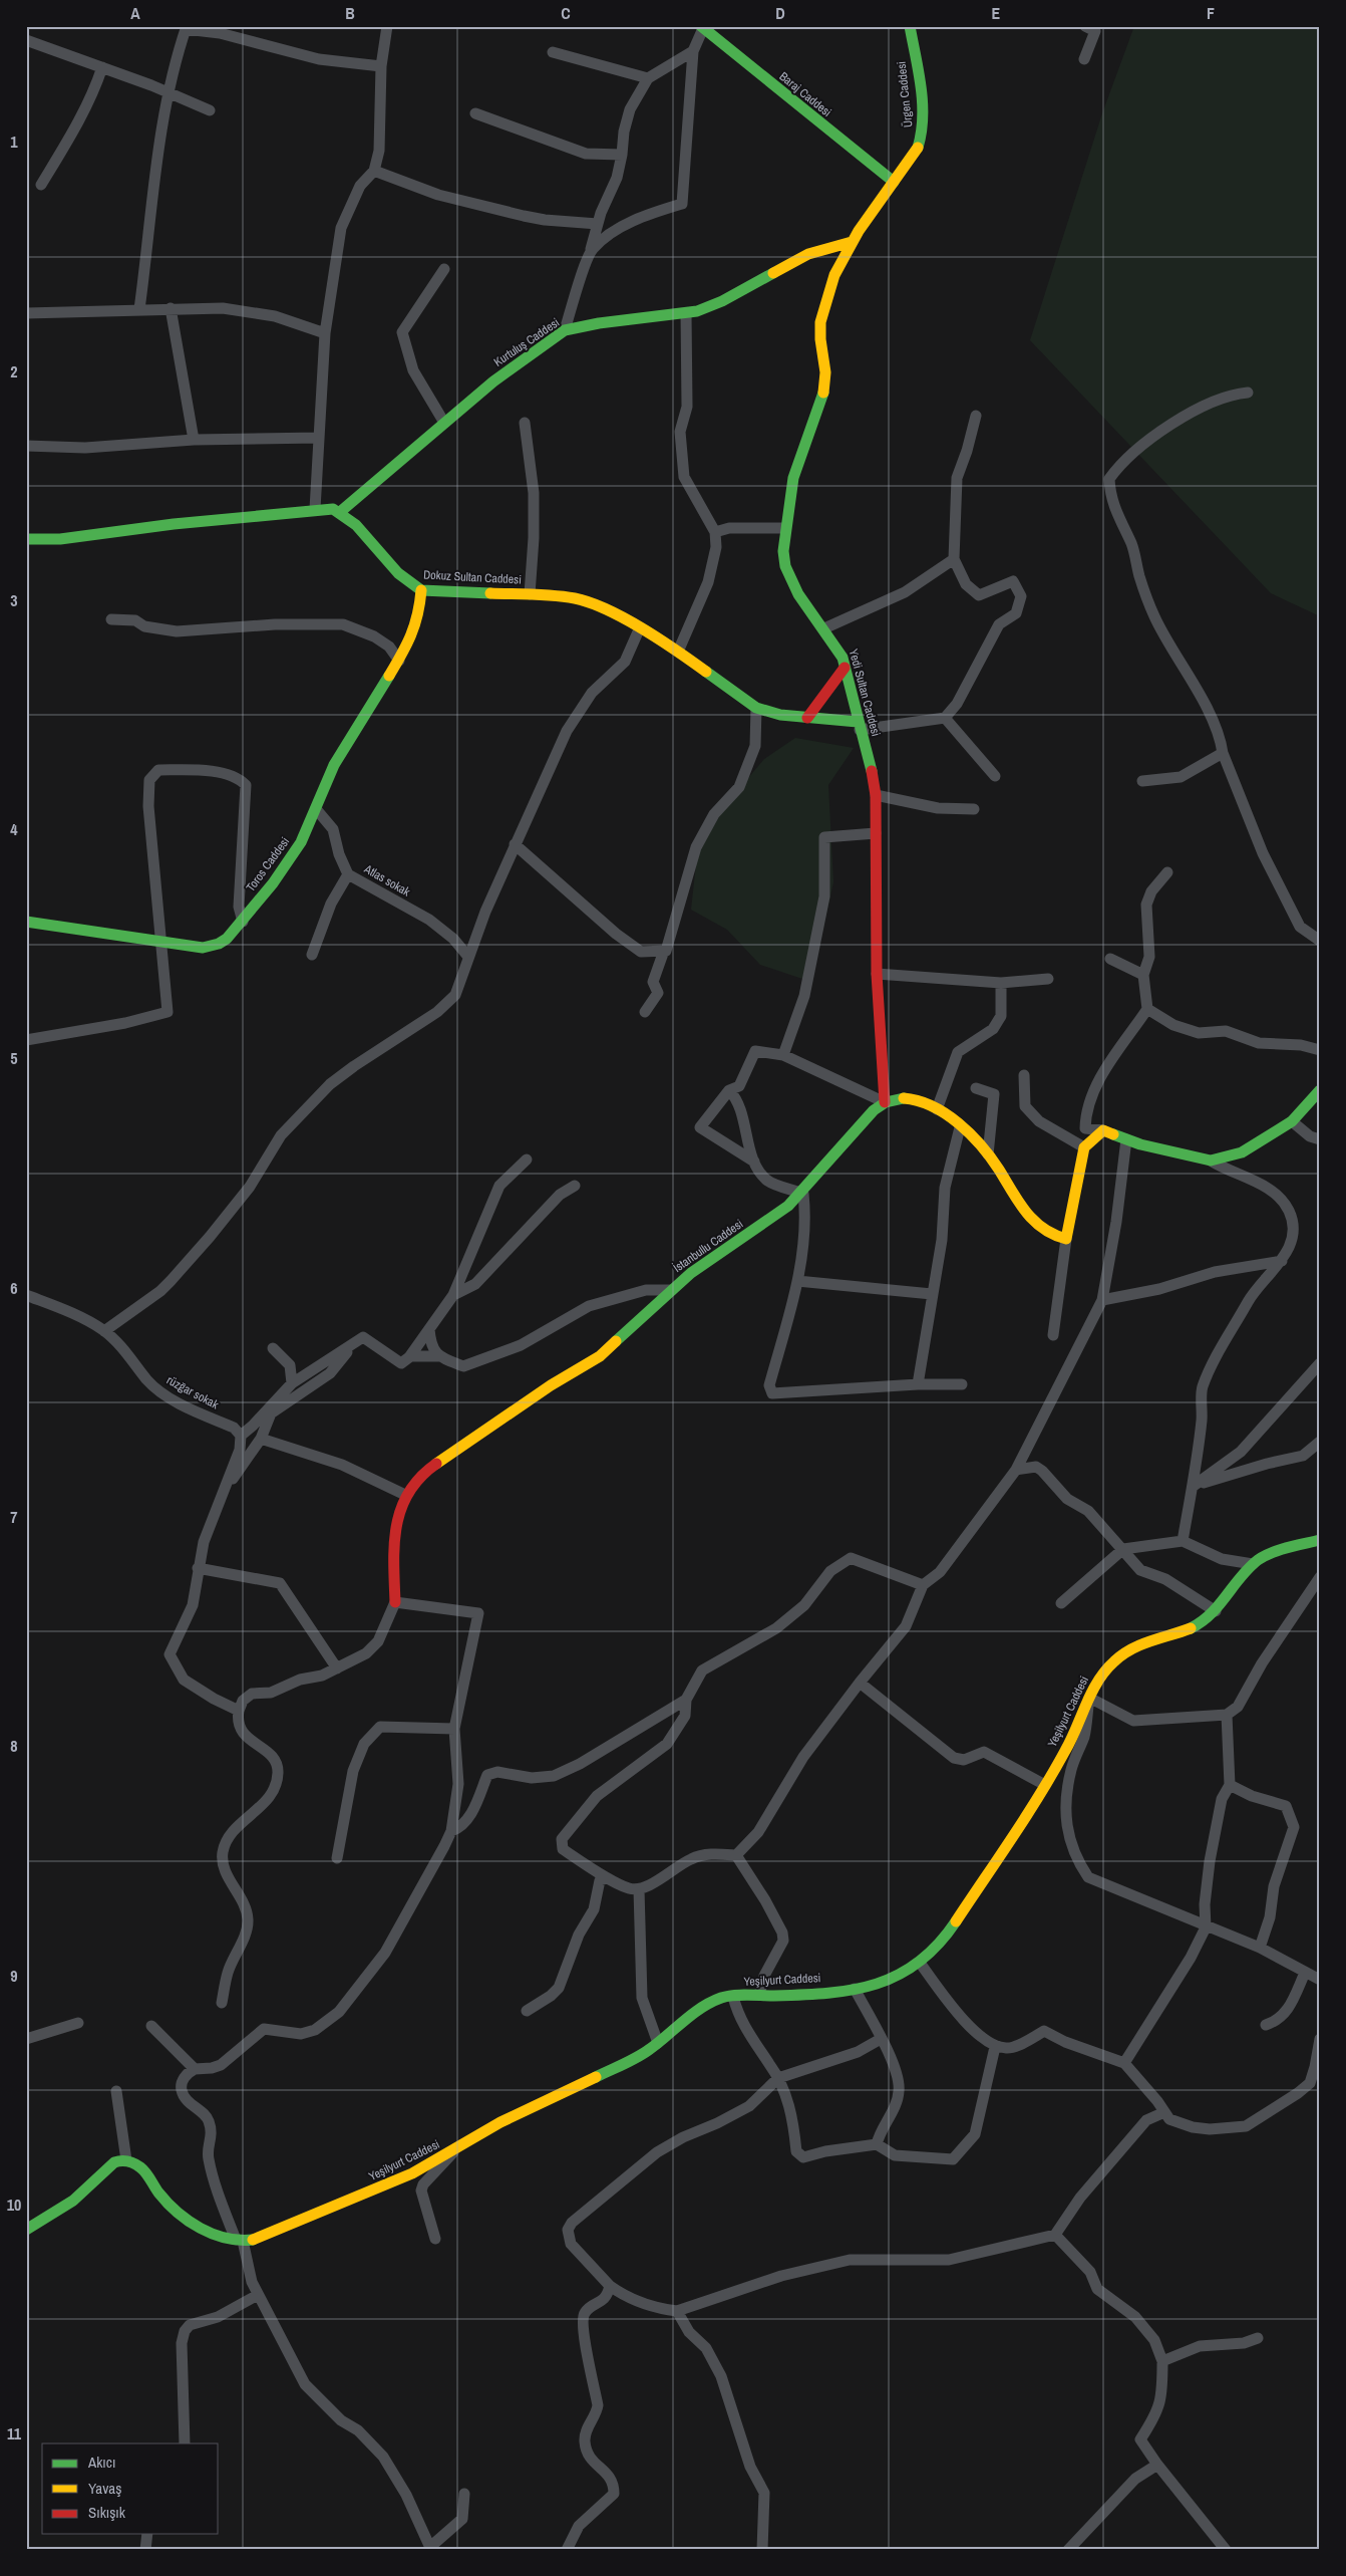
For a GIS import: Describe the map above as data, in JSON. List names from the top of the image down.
{
  "streets": {
    "street": [
      "Baraj Caddesi",
      "Ürgen Caddesi",
      "Kurtuluş Caddesi",
      "Dokuz Sultan Caddesi",
      "Yedi Sultan Caddesi",
      "Toros Caddesi",
      "Atlas sokak",
      "İstanbullu Caddesi",
      "rüzğar sokak",
      "Yeşilyurt Caddesi"
    ]
  },
  "crossings": [
    ["Baraj Caddesi", "Ürgen Caddesi"],
    ["Baraj Caddesi", "Yedi Sultan Caddesi"],
    ["Ürgen Caddesi", "Yedi Sultan Caddesi"],
    ["Kurtuluş Caddesi", "Dokuz Sultan Caddesi"],
    ["Kurtuluş Caddesi", "Yedi Sultan Caddesi"],
    ["Dokuz Sultan Caddesi", "Yedi Sultan Caddesi"],
    ["Dokuz Sultan Caddesi", "Toros Caddesi"],
    ["Yedi Sultan Caddesi", "İstanbullu Caddesi"],
    ["Toros Caddesi", "Atlas sokak"]
  ],
  "legend": ["Akıcı", "Yavaş", "Sıkışık"],
  "grid": {
    "columns": [
      "A",
      "B",
      "C",
      "D",
      "E",
      "F"
    ],
    "rows": [
      "1",
      "2",
      "3",
      "4",
      "5",
      "6",
      "7",
      "8",
      "9",
      "10",
      "11"
    ]
  }
}
